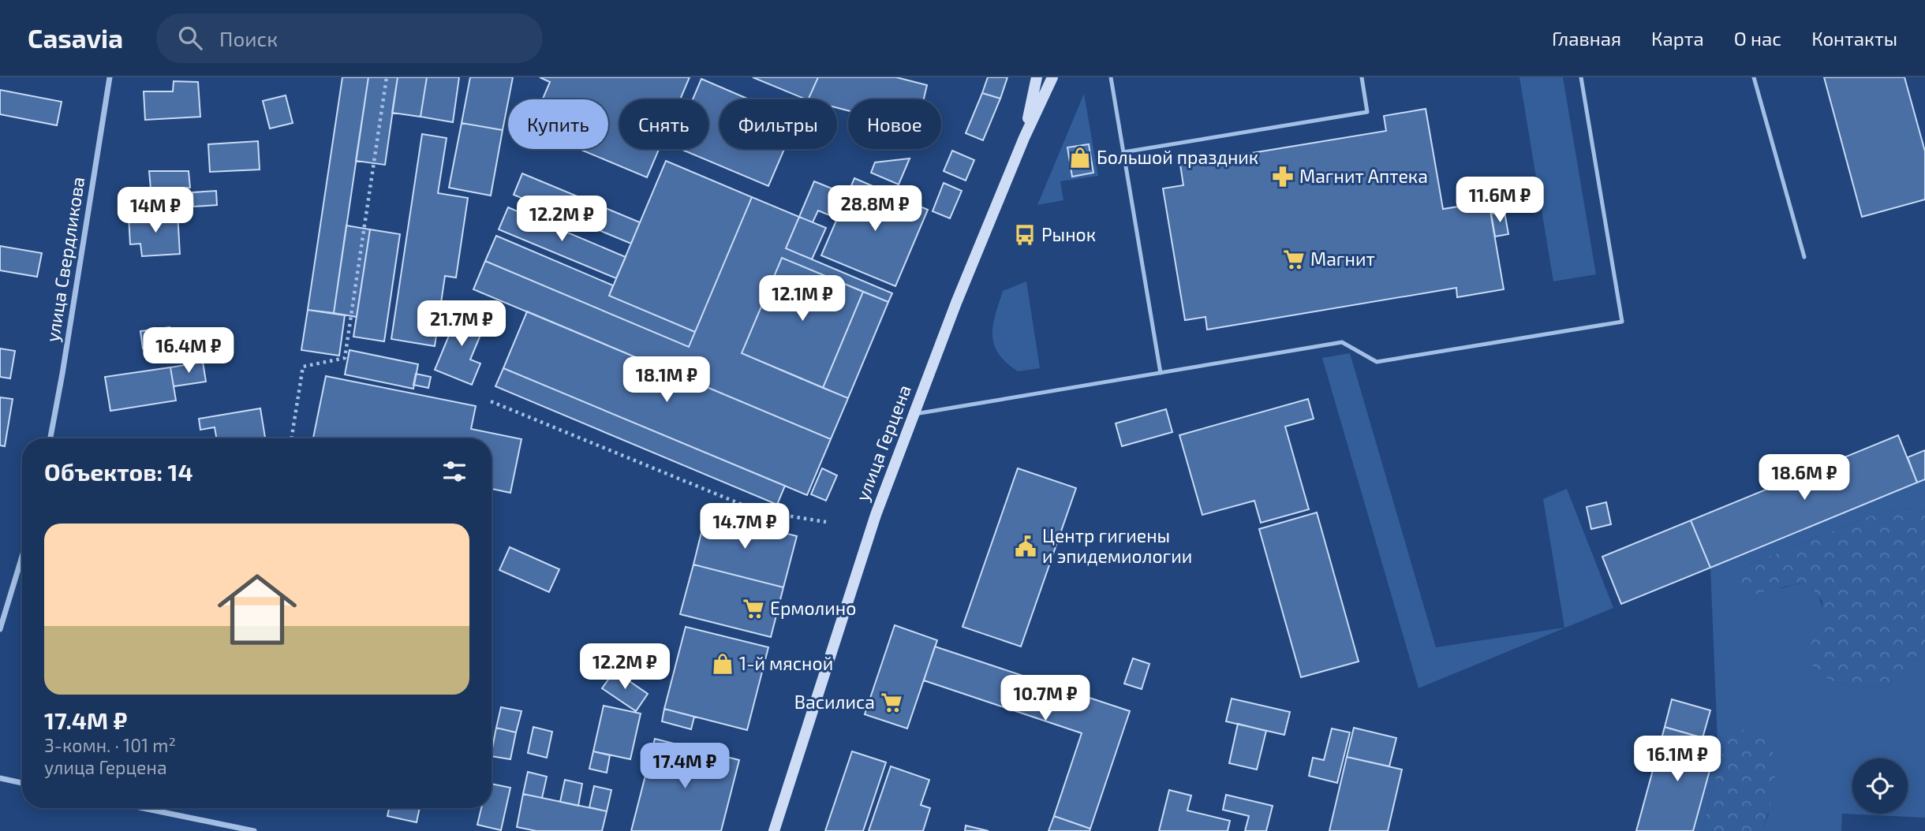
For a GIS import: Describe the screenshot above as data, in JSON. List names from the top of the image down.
{
  "streets": {
    "street": ["улица Свердликова", "улица Герцена"]
  },
  "places": {
    "shop": ["Большой праздник", "1-й мясной"],
    "pharmacy": ["Магнит Аптека"],
    "bus stop": ["Рынок"],
    "supermarket": ["Магнит", "Ермолино", "Василиса"],
    "public building": ["Центр гигиены и эпидемиологии"]
  },
  "page": {
    "header": "Casavia",
    "search": "Поиск",
    "nav": [
      "Главная",
      "Карта",
      "О нас",
      "Контакты"
    ],
    "chip": [
      "Купить",
      "Снять",
      "Фильтры",
      "Новое"
    ],
    "price": [
      "11.6M ₽",
      "28.8M ₽",
      "14M ₽",
      "12.2M ₽",
      "12.1M ₽",
      "21.7M ₽",
      "16.4M ₽",
      "18.1M ₽",
      "18.6M ₽",
      "14.7M ₽",
      "12.2M ₽",
      "10.7M ₽",
      "16.1M ₽",
      "17.4M ₽"
    ],
    "heading": "Объектов: 14",
    "list": [
      {
        "name": "17.4M ₽",
        "note": "3-комн. · 101 m² · улица Герцена"
      }
    ]
  }
}
